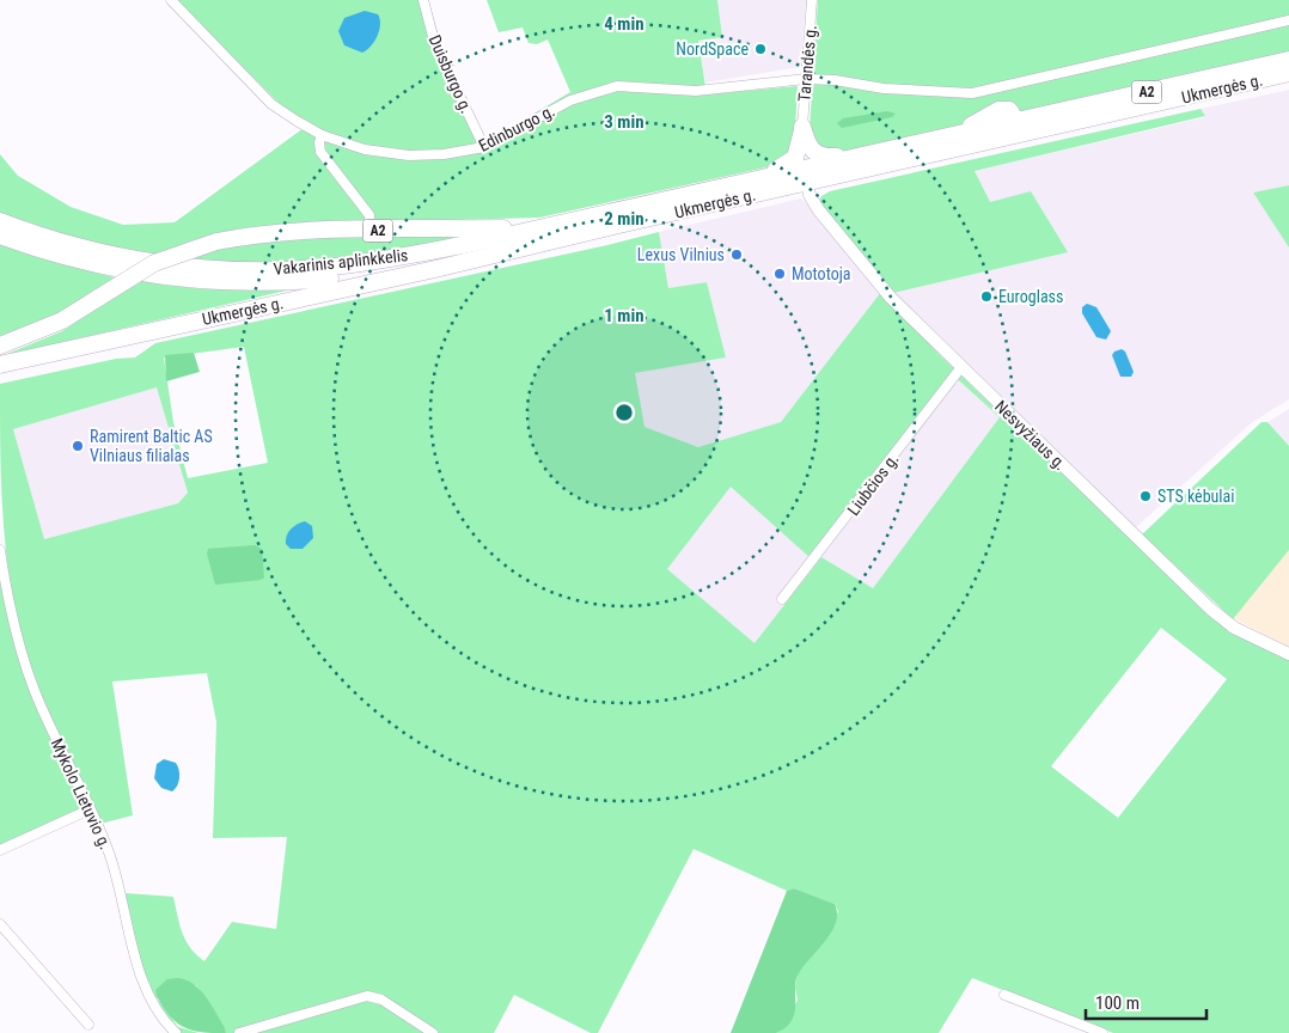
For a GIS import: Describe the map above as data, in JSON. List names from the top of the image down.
{
  "streets": {
    "highway": ["Ukmergės g.", "A2", "Vakarinis aplinkkelis"],
    "street": [
      "Tarandės g.",
      "Duisburgo g.",
      "Edinburgo g.",
      "Nesvyžiaus g.",
      "Liubčios g.",
      "Mykolo Lietuvio g."
    ]
  },
  "crossings": [
    ["Tarandės g.", "Edinburgo g."],
    ["Duisburgo g.", "Edinburgo g."],
    ["Ukmergės g.", "A2"],
    ["Ukmergės g.", "Vakarinis aplinkkelis"],
    ["Ukmergės g.", "Nesvyžiaus g."],
    ["A2", "Vakarinis aplinkkelis"],
    ["Nesvyžiaus g.", "Liubčios g."]
  ],
  "places": [
    "NordSpace",
    "Lexus Vilnius",
    "Mototoja",
    "Euroglass",
    "Ramirent Baltic AS Vilniaus filialas",
    "STS kėbulai"
  ],
  "scale_bar": "100 m",
  "rings": [
    "4 min",
    "3 min",
    "2 min",
    "1 min"
  ]
}
